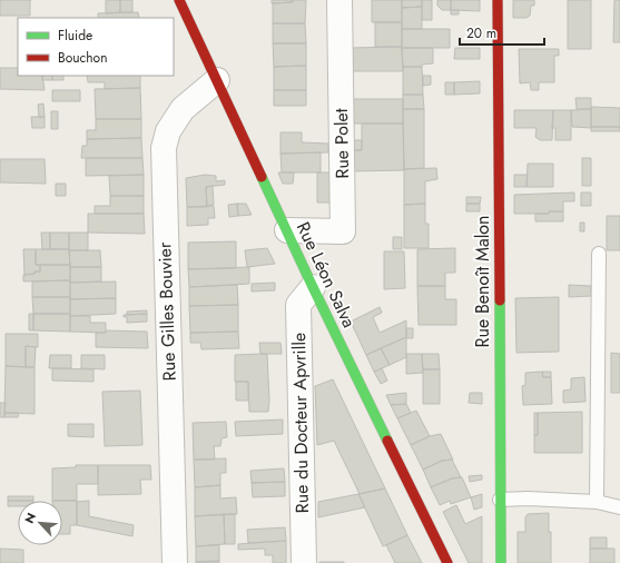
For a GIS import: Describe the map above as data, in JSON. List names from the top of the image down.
{
  "streets": {
    "street": [
      "Rue Polet",
      "Rue Léon Salva",
      "Rue Benoît Malon",
      "Rue Gilles Bouvier",
      "Rue du Docteur Apvrille"
    ]
  },
  "crossings": [
    ["Rue Polet", "Rue Léon Salva"],
    ["Rue Léon Salva", "Rue Gilles Bouvier"],
    ["Rue Léon Salva", "Rue du Docteur Apvrille"]
  ],
  "legend": ["Fluide", "Bouchon"],
  "scale_bar": "20 m",
  "north": "top left"
}
